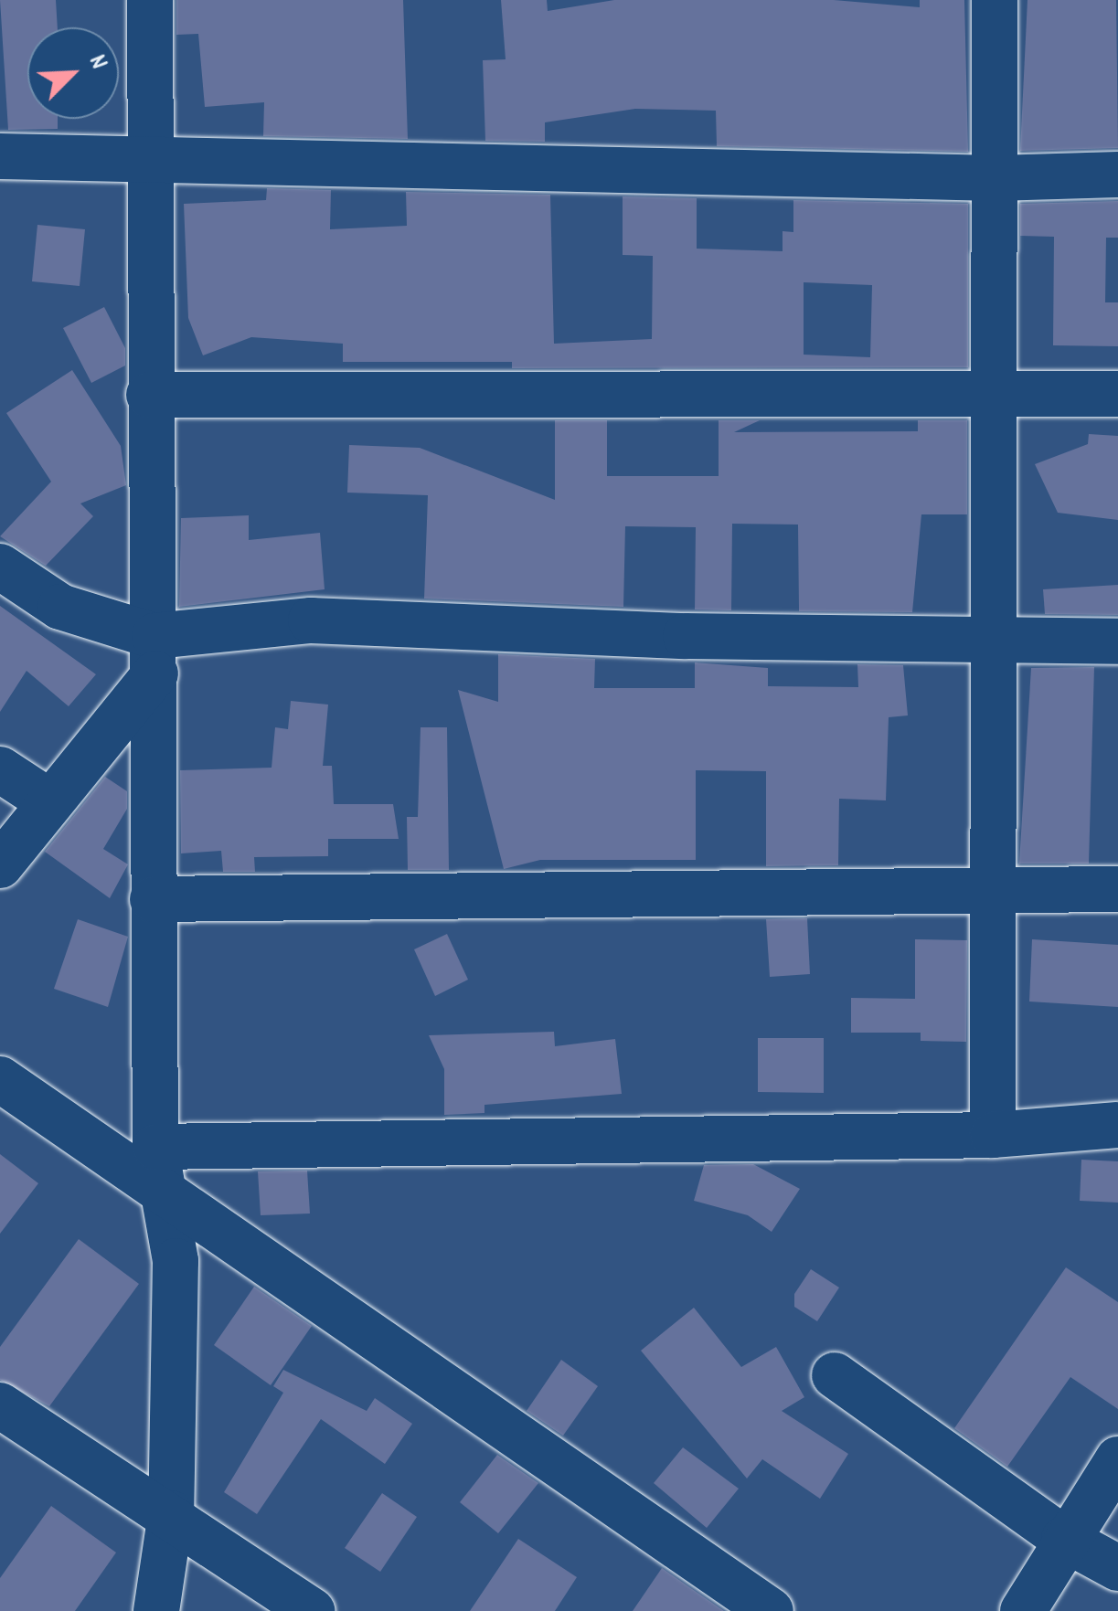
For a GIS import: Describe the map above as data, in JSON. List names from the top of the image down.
{
  "north": "top right"
}
